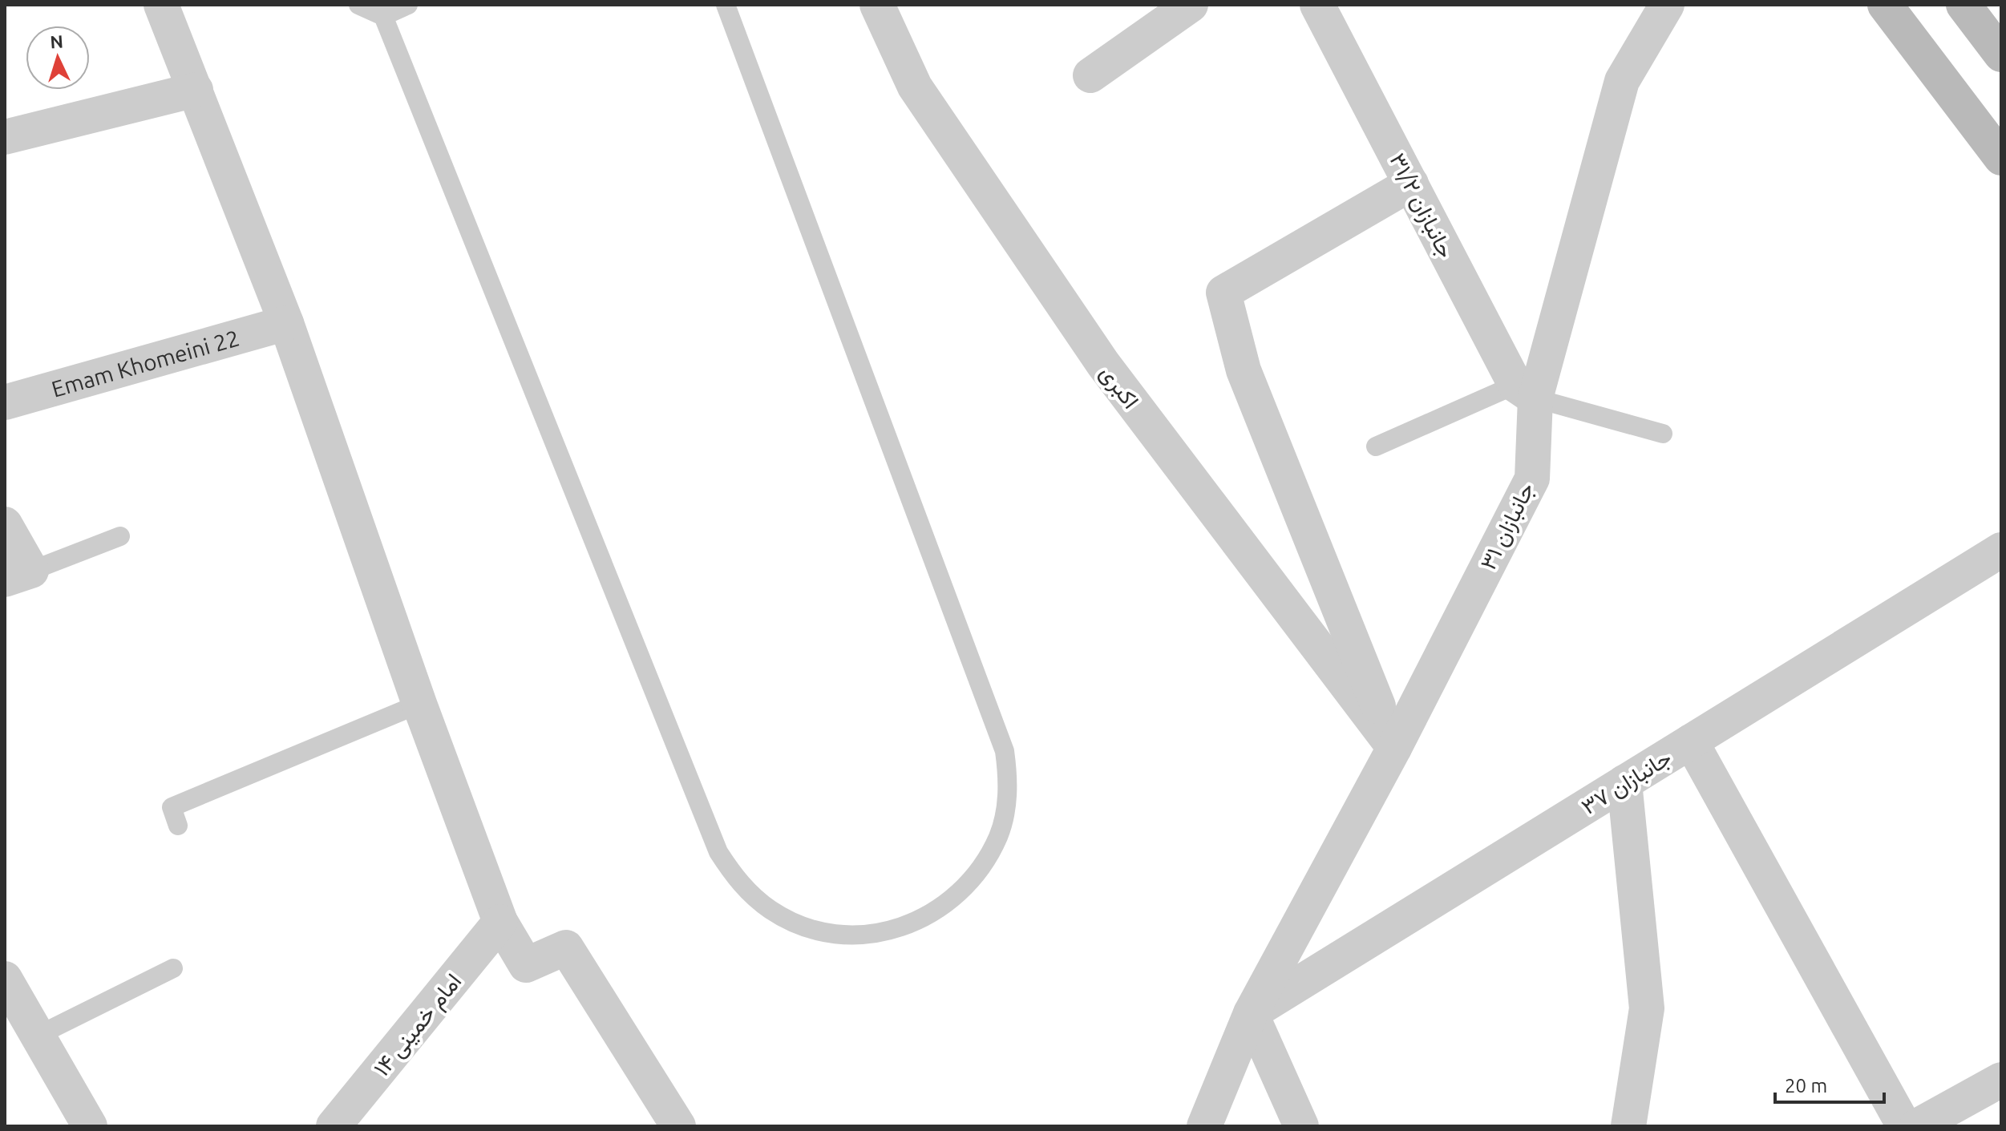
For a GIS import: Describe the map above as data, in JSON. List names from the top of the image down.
{
  "streets": {
    "street": [
      "جانبازان ۳۱/۲",
      "Emam Khomeini 22",
      "اکبری",
      "جانبازان ۳۱",
      "جانبازان ۳۷",
      "امام خمینی ۱۴"
    ]
  },
  "crossings": [
    ["جانبازان ۳۱/۲", "جانبازان ۳۱"],
    ["اکبری", "جانبازان ۳۱"],
    ["جانبازان ۳۱", "جانبازان ۳۷"]
  ],
  "scale_bar": "20 m",
  "north": "top"
}
